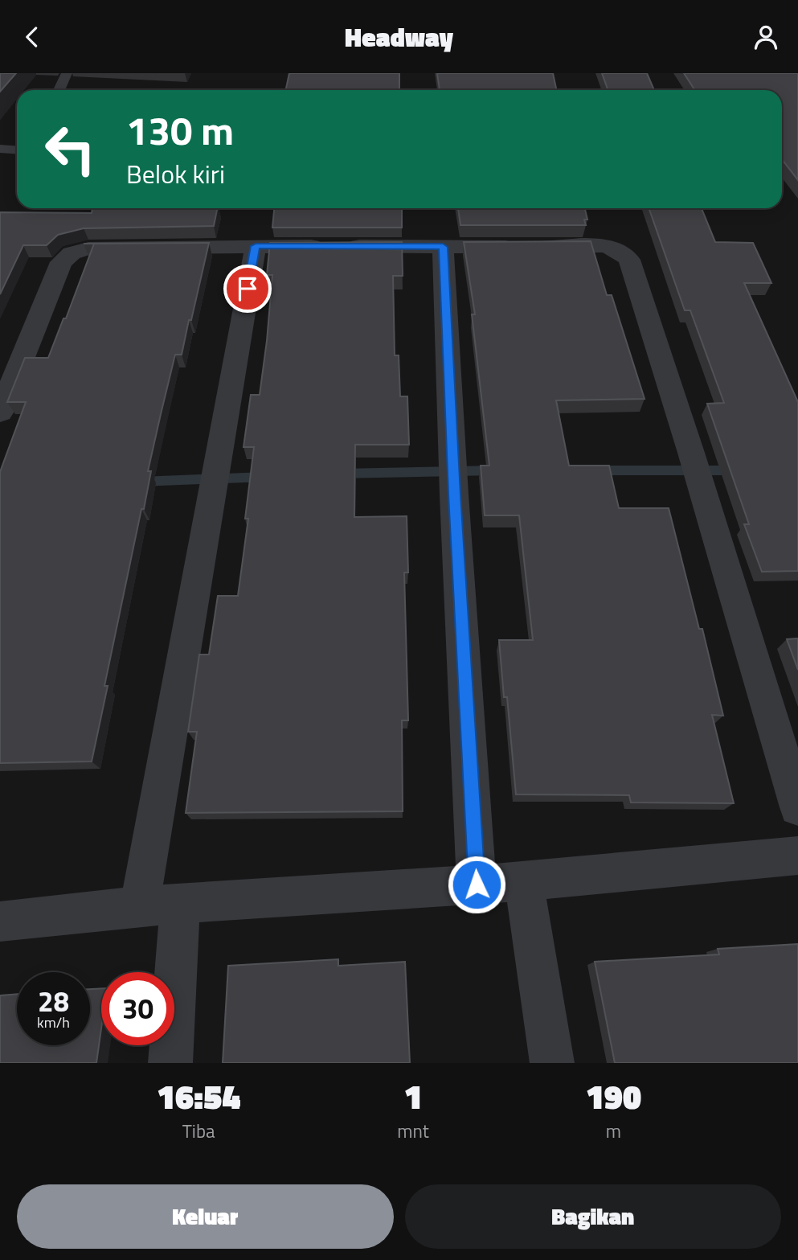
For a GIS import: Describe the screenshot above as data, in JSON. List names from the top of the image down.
{
  "page": {
    "header": "Headway",
    "turn": ["130 m", "Belok kiri"],
    "speed": "28 km/h",
    "limit": "30",
    "eta": [
      "16:54",
      "Tiba",
      "1",
      "mnt",
      "190",
      "m"
    ],
    "buttons": ["Keluar", "Bagikan"]
  }
}
